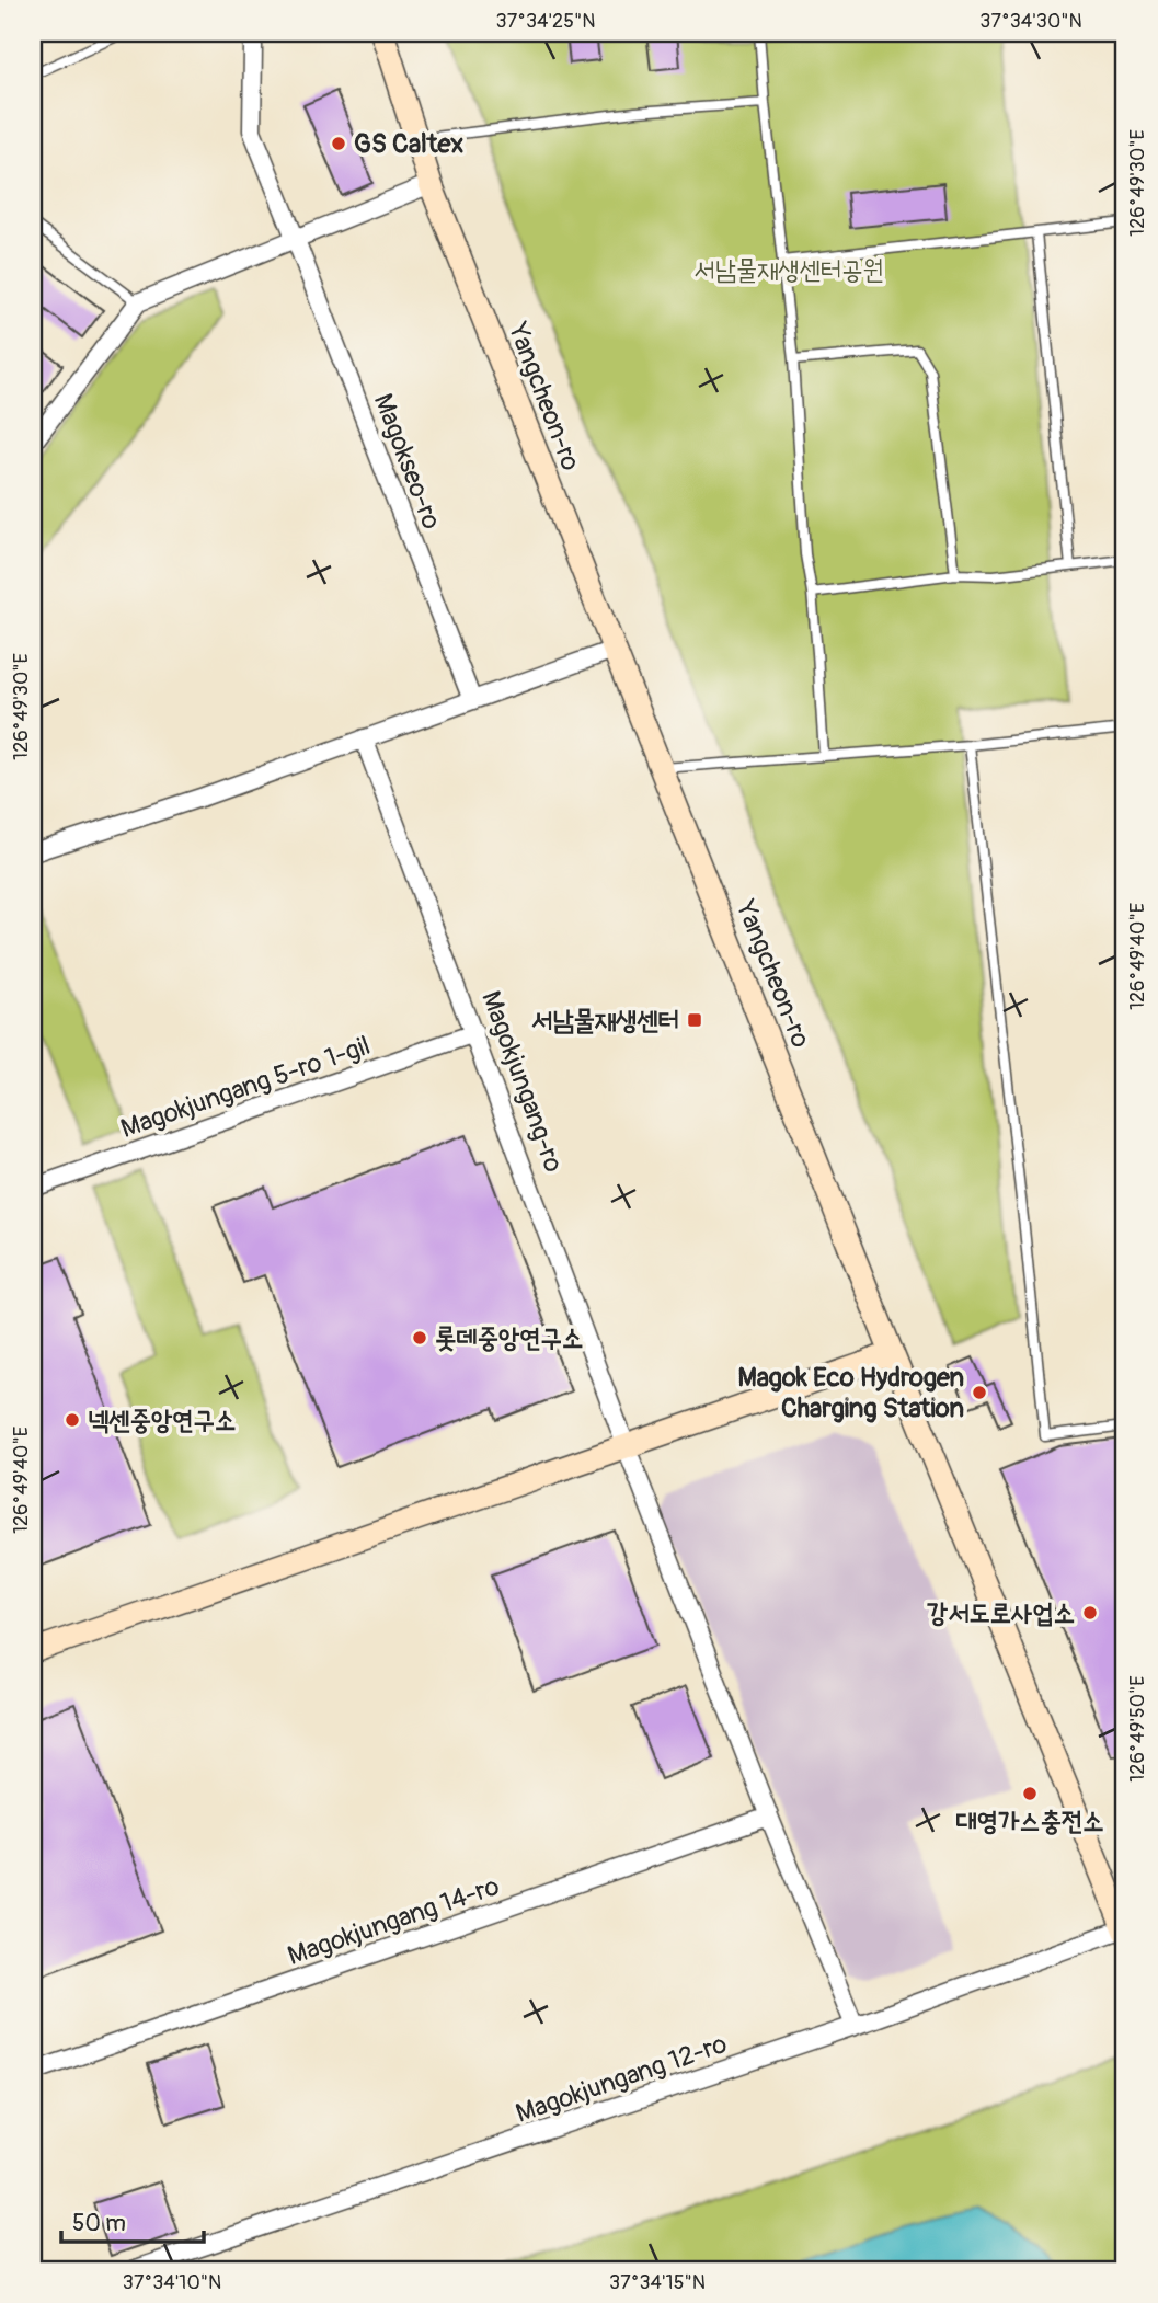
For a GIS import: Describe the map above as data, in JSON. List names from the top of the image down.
{
  "streets": {
    "main road": ["Yangcheon-ro"],
    "street": [
      "Magokseo-ro",
      "Magokjungang-ro",
      "Magokjungang 5-ro 1-gil",
      "Magokjungang 14-ro",
      "Magokjungang 12-ro"
    ]
  },
  "crossings": [
    ["Yangcheon-ro", "Magokjungang 12-ro"],
    ["Magokjungang-ro", "Magokjungang 5-ro 1-gil"]
  ],
  "parks": ["서남물재생센터공원"],
  "places": {
    "other": [
      "GS Caltex",
      "롯데중앙연구소",
      "Magok Eco Hydrogen Charging Station",
      "넥센중앙연구소",
      "강서도로사업소",
      "대영가스충전소"
    ],
    "transit": ["서남물재생센터"]
  },
  "scale_bar": "50 m",
  "coordinates": [
    "37°34'25\"N",
    "37°34'30\"N",
    "126°49'30\"E",
    "126°49'40\"E",
    "126°49'50\"E",
    "37°34'10\"N",
    "37°34'15\"N"
  ]
}
